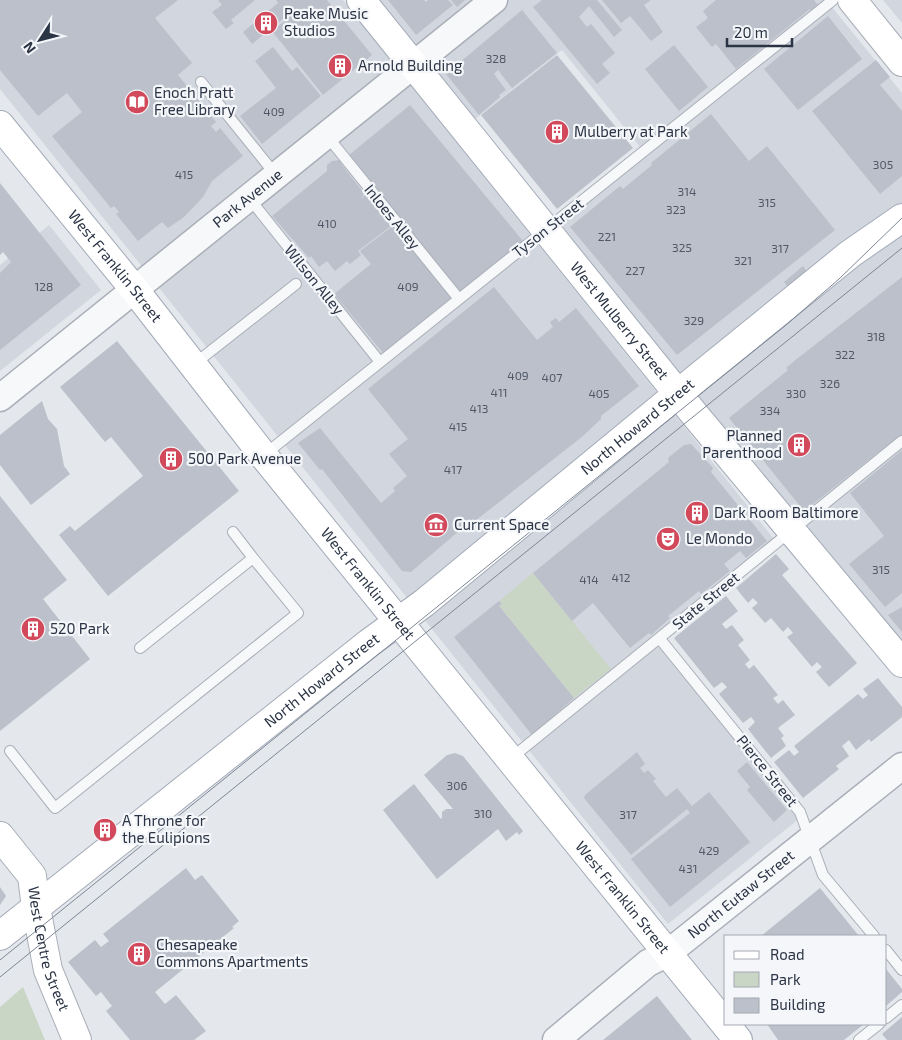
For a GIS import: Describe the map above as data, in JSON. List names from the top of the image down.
{
  "streets": {
    "main road": [
      "West Franklin Street",
      "West Mulberry Street",
      "North Howard Street",
      "West Centre Street"
    ],
    "street": ["Park Avenue", "North Eutaw Street"],
    "lane": [
      "Inloes Alley",
      "Tyson Street",
      "Wilson Alley",
      "State Street",
      "Pierce Street"
    ]
  },
  "crossings": [
    ["Park Avenue", "Inloes Alley"],
    ["Park Avenue", "West Franklin Street"],
    ["Park Avenue", "Wilson Alley"],
    ["Park Avenue", "West Mulberry Street"],
    ["Inloes Alley", "Tyson Street"],
    ["Tyson Street", "West Franklin Street"],
    ["Tyson Street", "Wilson Alley"],
    ["Tyson Street", "West Mulberry Street"],
    ["West Franklin Street", "North Howard Street"],
    ["West Franklin Street", "State Street"],
    ["West Franklin Street", "North Eutaw Street"],
    ["West Mulberry Street", "North Howard Street"],
    ["West Mulberry Street", "State Street"],
    ["North Howard Street", "West Centre Street"],
    ["State Street", "Pierce Street"],
    ["Pierce Street", "North Eutaw Street"]
  ],
  "places": {
    "building": [
      "Peake Music Studios",
      "Arnold Building",
      "Mulberry at Park",
      "Planned Parenthood",
      "500 Park Avenue",
      "Dark Room Baltimore",
      "520 Park",
      "A Throne for the Eulipions",
      "Chesapeake Commons Apartments"
    ],
    "library": ["Enoch Pratt Free Library"],
    "museum": ["Current Space"],
    "theatre": ["Le Mondo"]
  },
  "house_numbers": [
    "328",
    "409",
    "305",
    "415",
    "314",
    "315",
    "323",
    "410",
    "221",
    "325",
    "317",
    "321",
    "227",
    "128",
    "409",
    "329",
    "318",
    "322",
    "409",
    "407",
    "326",
    "411",
    "405",
    "330",
    "413",
    "334",
    "415",
    "417",
    "315",
    "412",
    "414",
    "306",
    "310",
    "317",
    "429",
    "431"
  ],
  "legend": ["Road", "Park", "Building"],
  "scale_bar": "20 m",
  "north": "bottom left"
}
